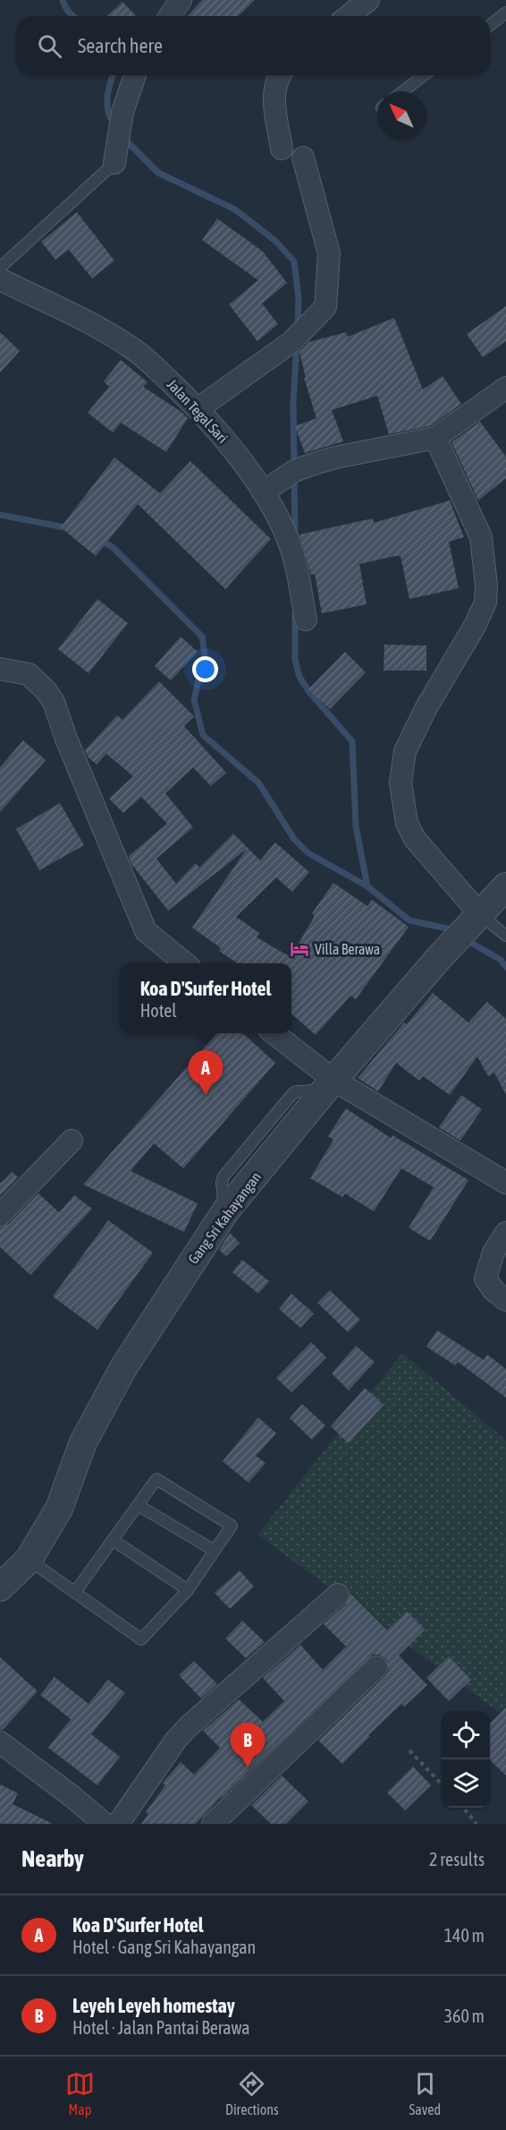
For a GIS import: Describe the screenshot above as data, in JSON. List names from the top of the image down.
{
  "streets": {
    "street": ["Jalan Tegal Sari", "Gang Sri Kahayangan"]
  },
  "places": {
    "hotel": ["Villa Berawa"]
  },
  "north": "top left",
  "page": {
    "search": "Search here",
    "popup": ["Koa D'Surfer Hotel", "Hotel"],
    "pins": ["A", "B"],
    "heading": ["Nearby", "2 results"],
    "list": [
      {
        "mark": "A",
        "name": "Koa D'Surfer Hotel",
        "note": "Hotel · Gang Sri Kahayangan",
        "value": "140 m"
      },
      {
        "mark": "B",
        "name": "Leyeh Leyeh homestay",
        "note": "Hotel · Jalan Pantai Berawa",
        "value": "360 m"
      }
    ],
    "nav": ["Map", "Directions", "Saved"]
  }
}
